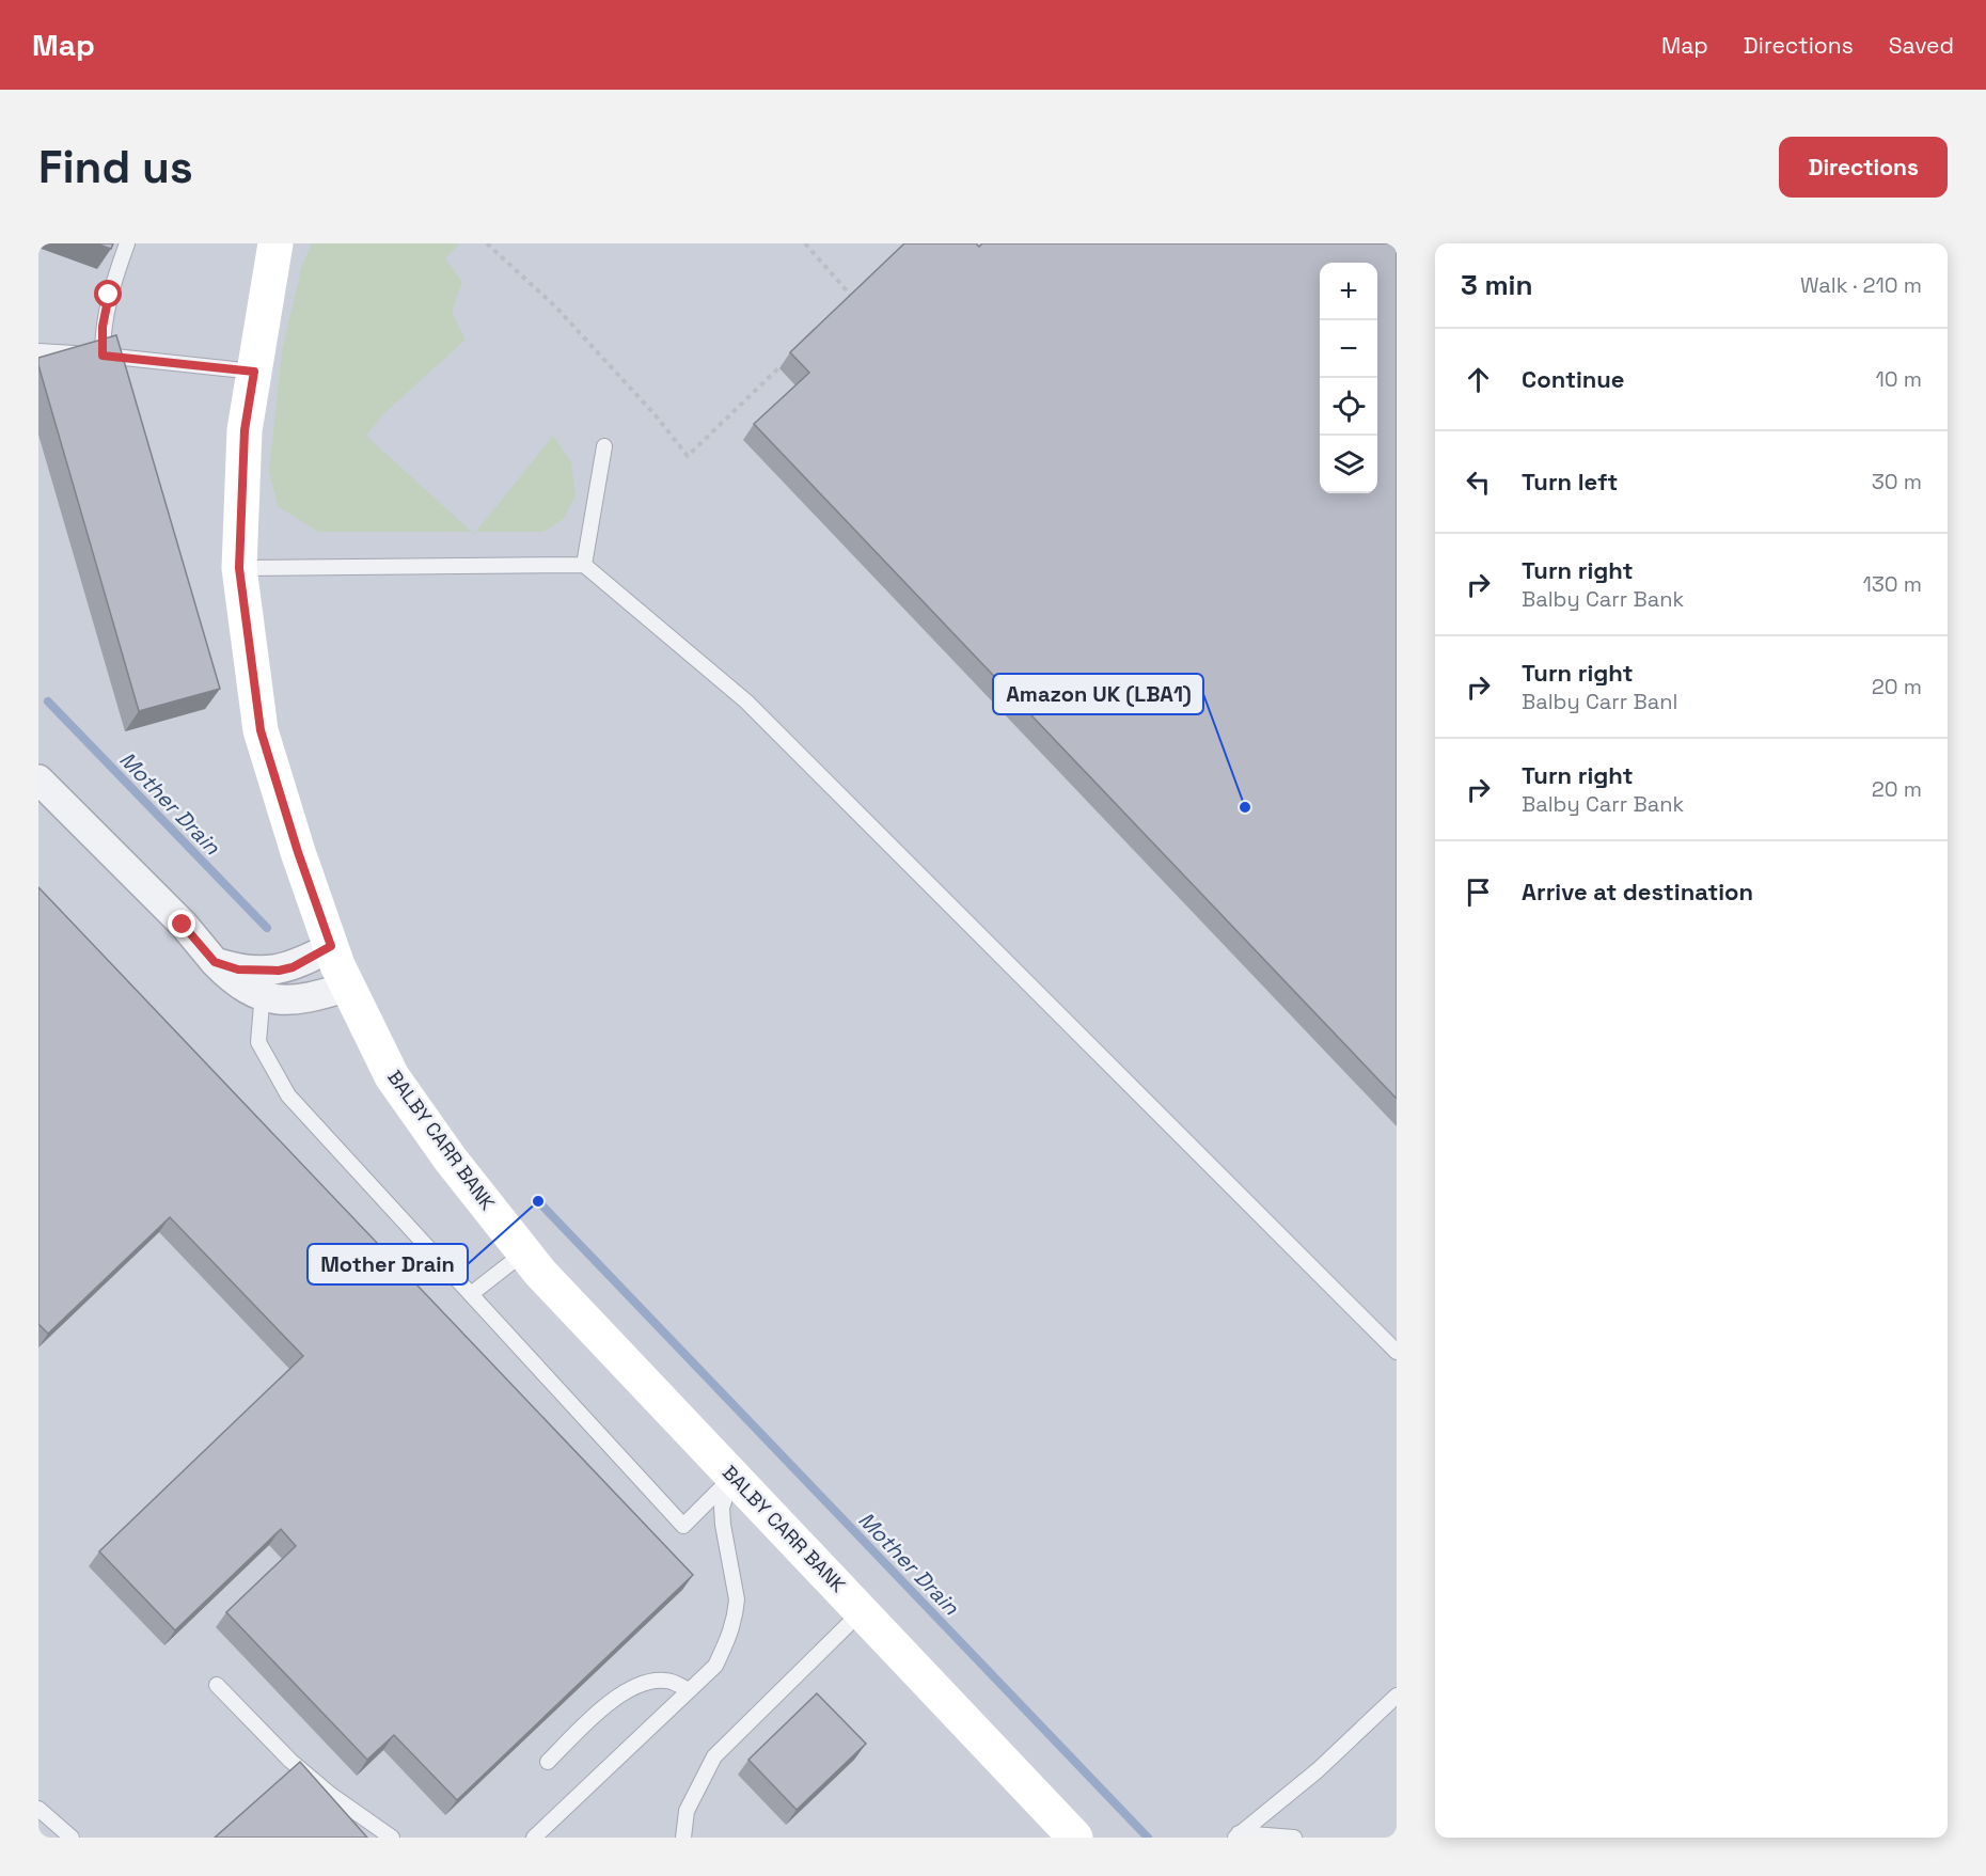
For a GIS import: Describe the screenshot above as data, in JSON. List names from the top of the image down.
{
  "streets": {
    "street": ["BALBY CARR BANK"]
  },
  "water": ["Mother Drain"],
  "places": ["Amazon UK (LBA1)", "Mother Drain"],
  "page": {
    "header": "Map",
    "nav": ["Map", "Directions", "Saved"],
    "buttons": "Directions",
    "title": "Find us",
    "heading": ["3 min", "Walk · 210 m"],
    "map_buttons": ["+", "−"],
    "list": [
      ["Continue", "10 m"],
      ["Turn left", "30 m"],
      ["Turn right", "Balby Carr Bank", "130 m"],
      ["Turn right", "Balby Carr Banl", "20 m"],
      ["Turn right", "Balby Carr Bank", "20 m"],
      "Arrive at destination"
    ]
  }
}
